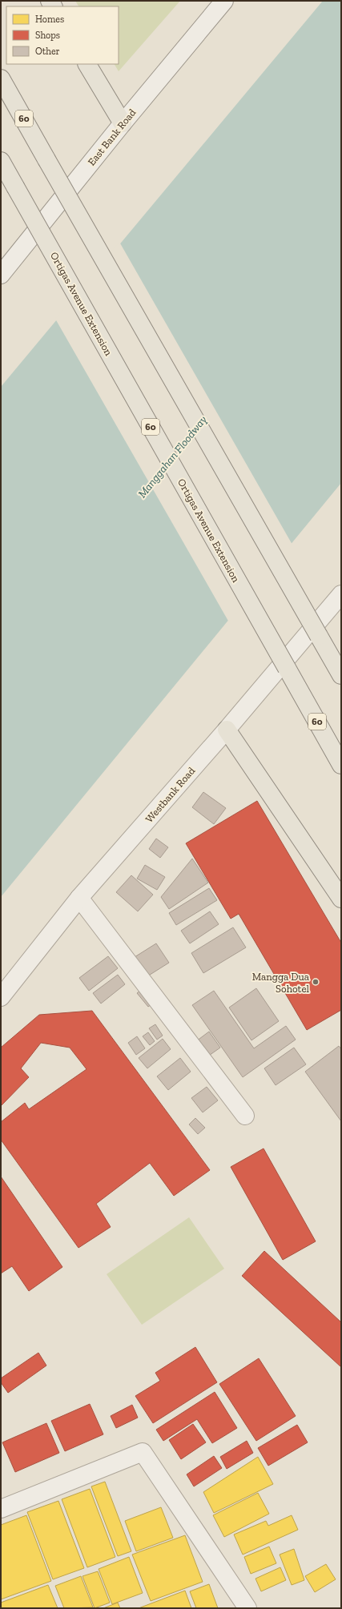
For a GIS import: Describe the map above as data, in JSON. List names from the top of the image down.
{
  "streets": {
    "main road": ["60", "Ortigas Avenue Extension"],
    "street": ["East Bank Road", "Westbank Road"]
  },
  "water": ["Manggahan Floodway"],
  "places": ["Mangga Dua Sohotel"],
  "legend": ["Homes", "Shops", "Other"]
}
